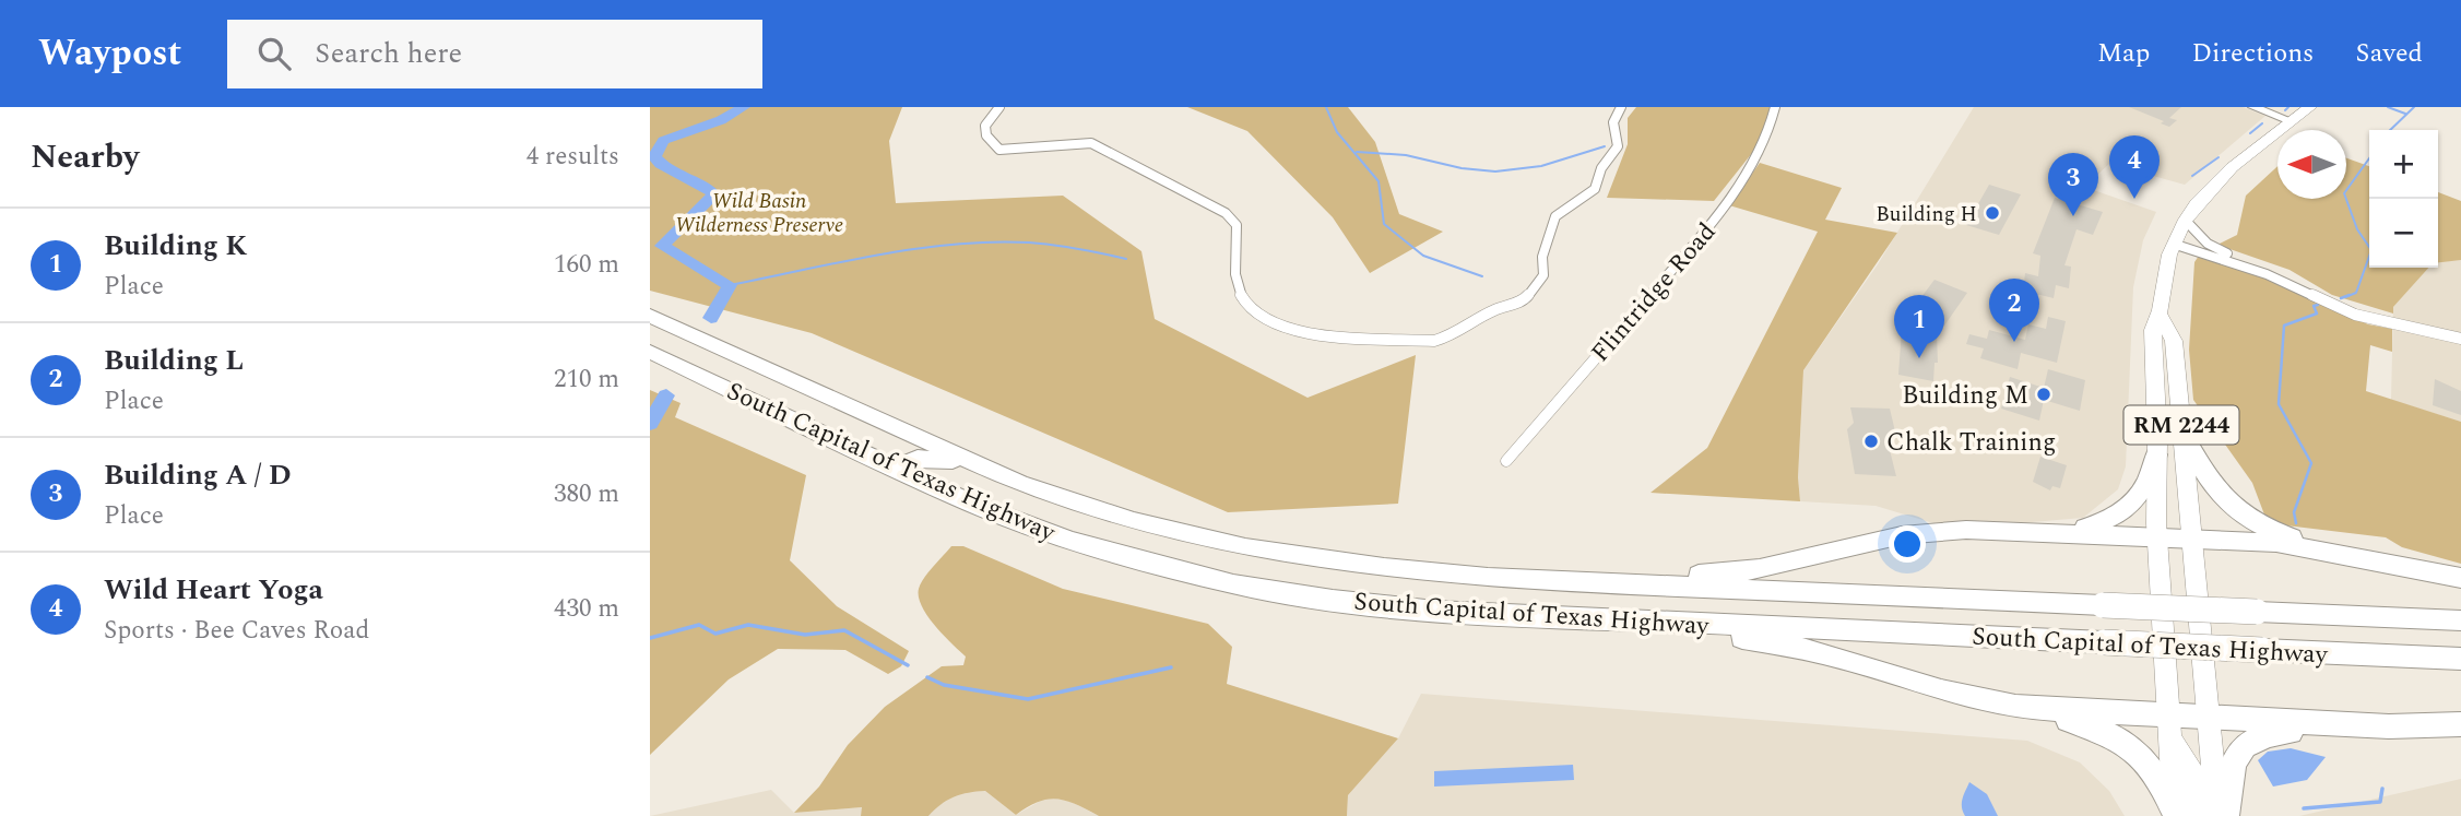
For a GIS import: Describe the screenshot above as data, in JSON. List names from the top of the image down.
{
  "streets": {
    "highway": ["South Capital of Texas Highway"],
    "main road": ["RM 2244"],
    "street": ["Flintridge Road"]
  },
  "parks": ["Wild Basin Wilderness Preserve"],
  "places": ["Building H", "Building M", "Chalk Training"],
  "north": "left",
  "page": {
    "header": "Waypost",
    "search": "Search here",
    "nav": ["Map", "Directions", "Saved"],
    "heading": ["Nearby", "4 results"],
    "map_buttons": ["+", "−"],
    "pins": [
      "4",
      "3",
      "2",
      "1"
    ],
    "list": [
      {
        "mark": "1",
        "name": "Building K",
        "note": "Place",
        "value": "160 m"
      },
      {
        "mark": "2",
        "name": "Building L",
        "note": "Place",
        "value": "210 m"
      },
      {
        "mark": "3",
        "name": "Building A / D",
        "note": "Place",
        "value": "380 m"
      },
      {
        "mark": "4",
        "name": "Wild Heart Yoga",
        "note": "Sports · Bee Caves Road",
        "value": "430 m"
      }
    ]
  }
}
